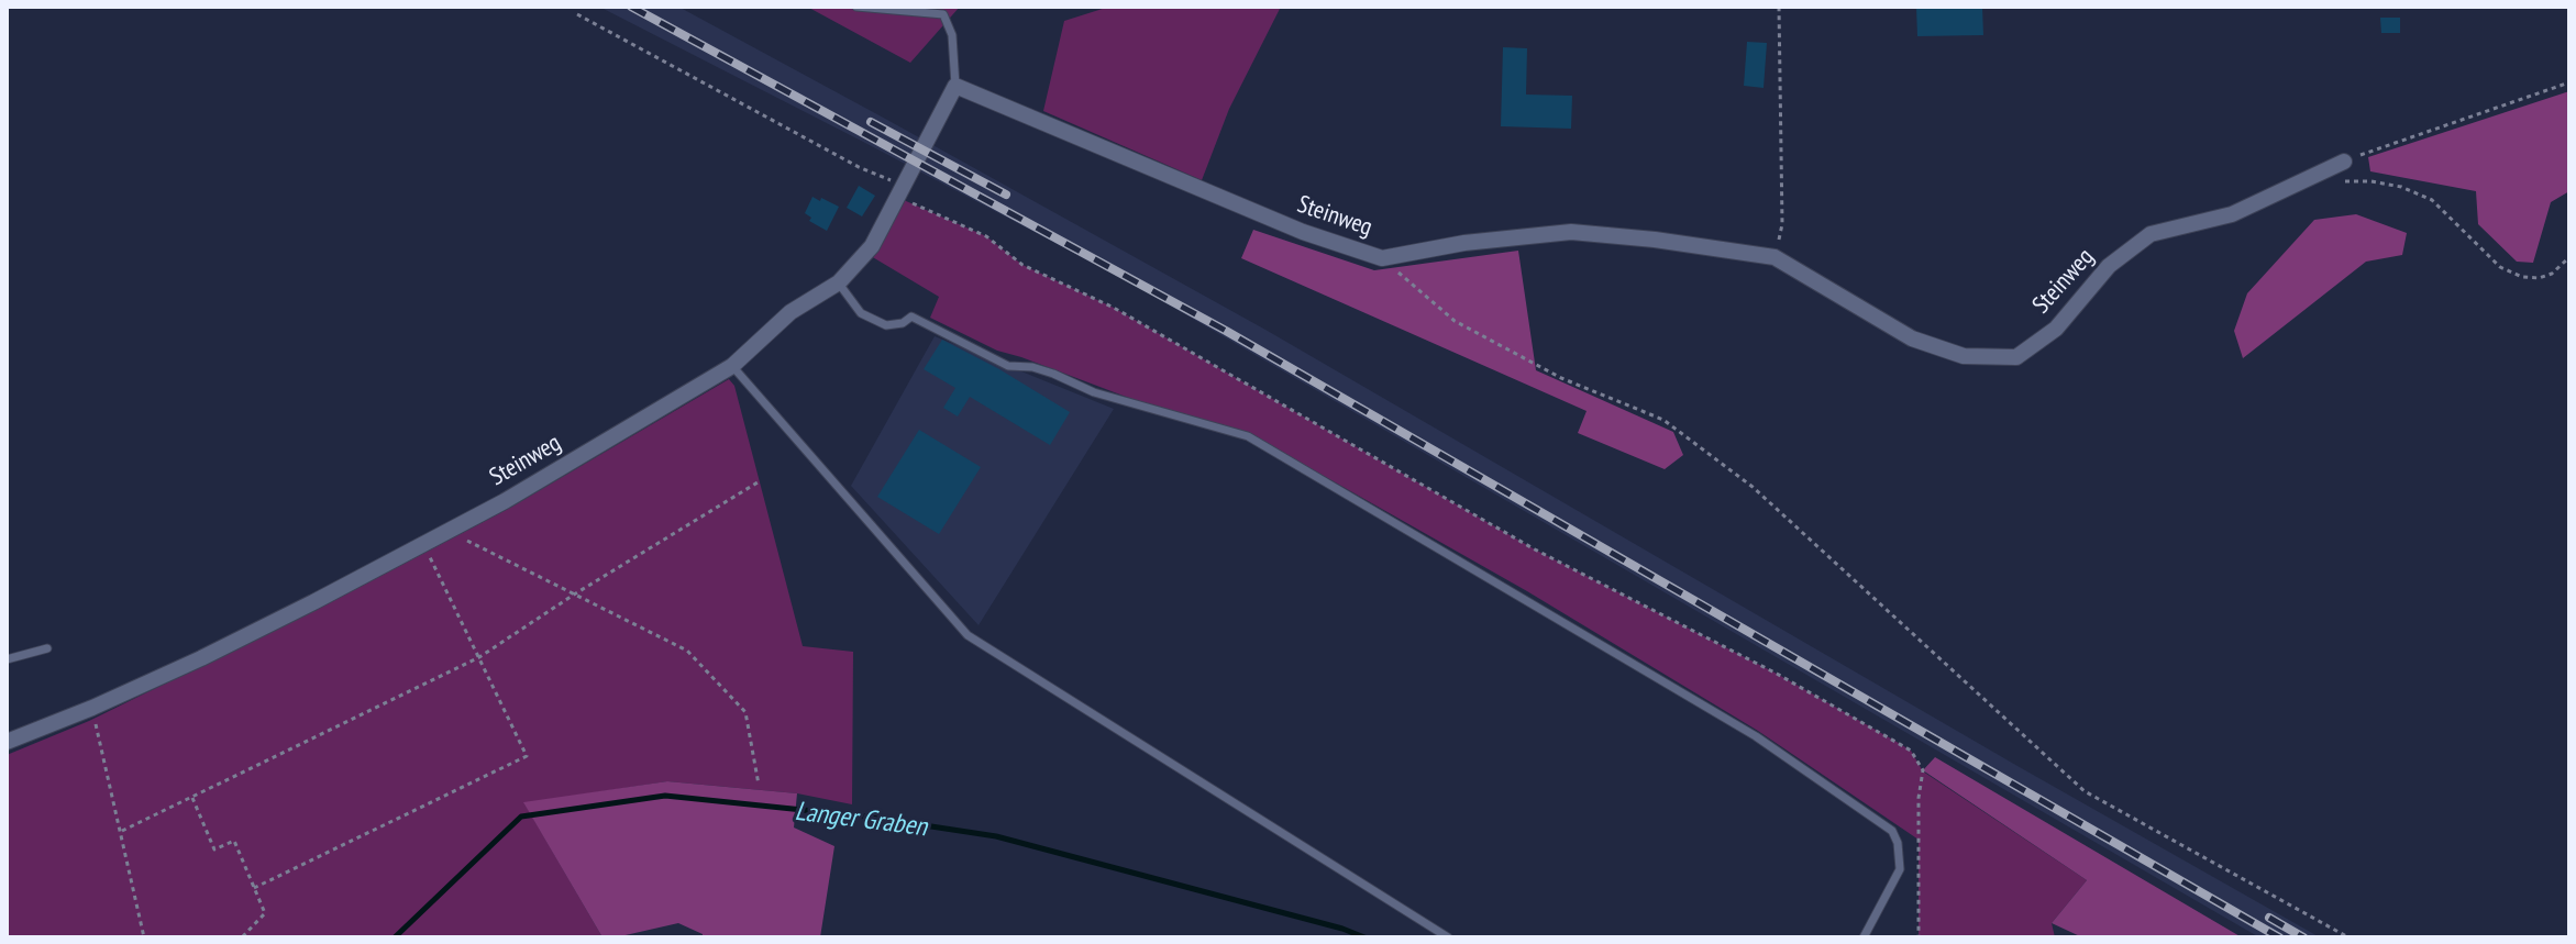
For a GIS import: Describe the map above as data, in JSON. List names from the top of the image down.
{
  "streets": {
    "street": ["Steinweg"]
  },
  "water": ["Langer Graben"]
}
